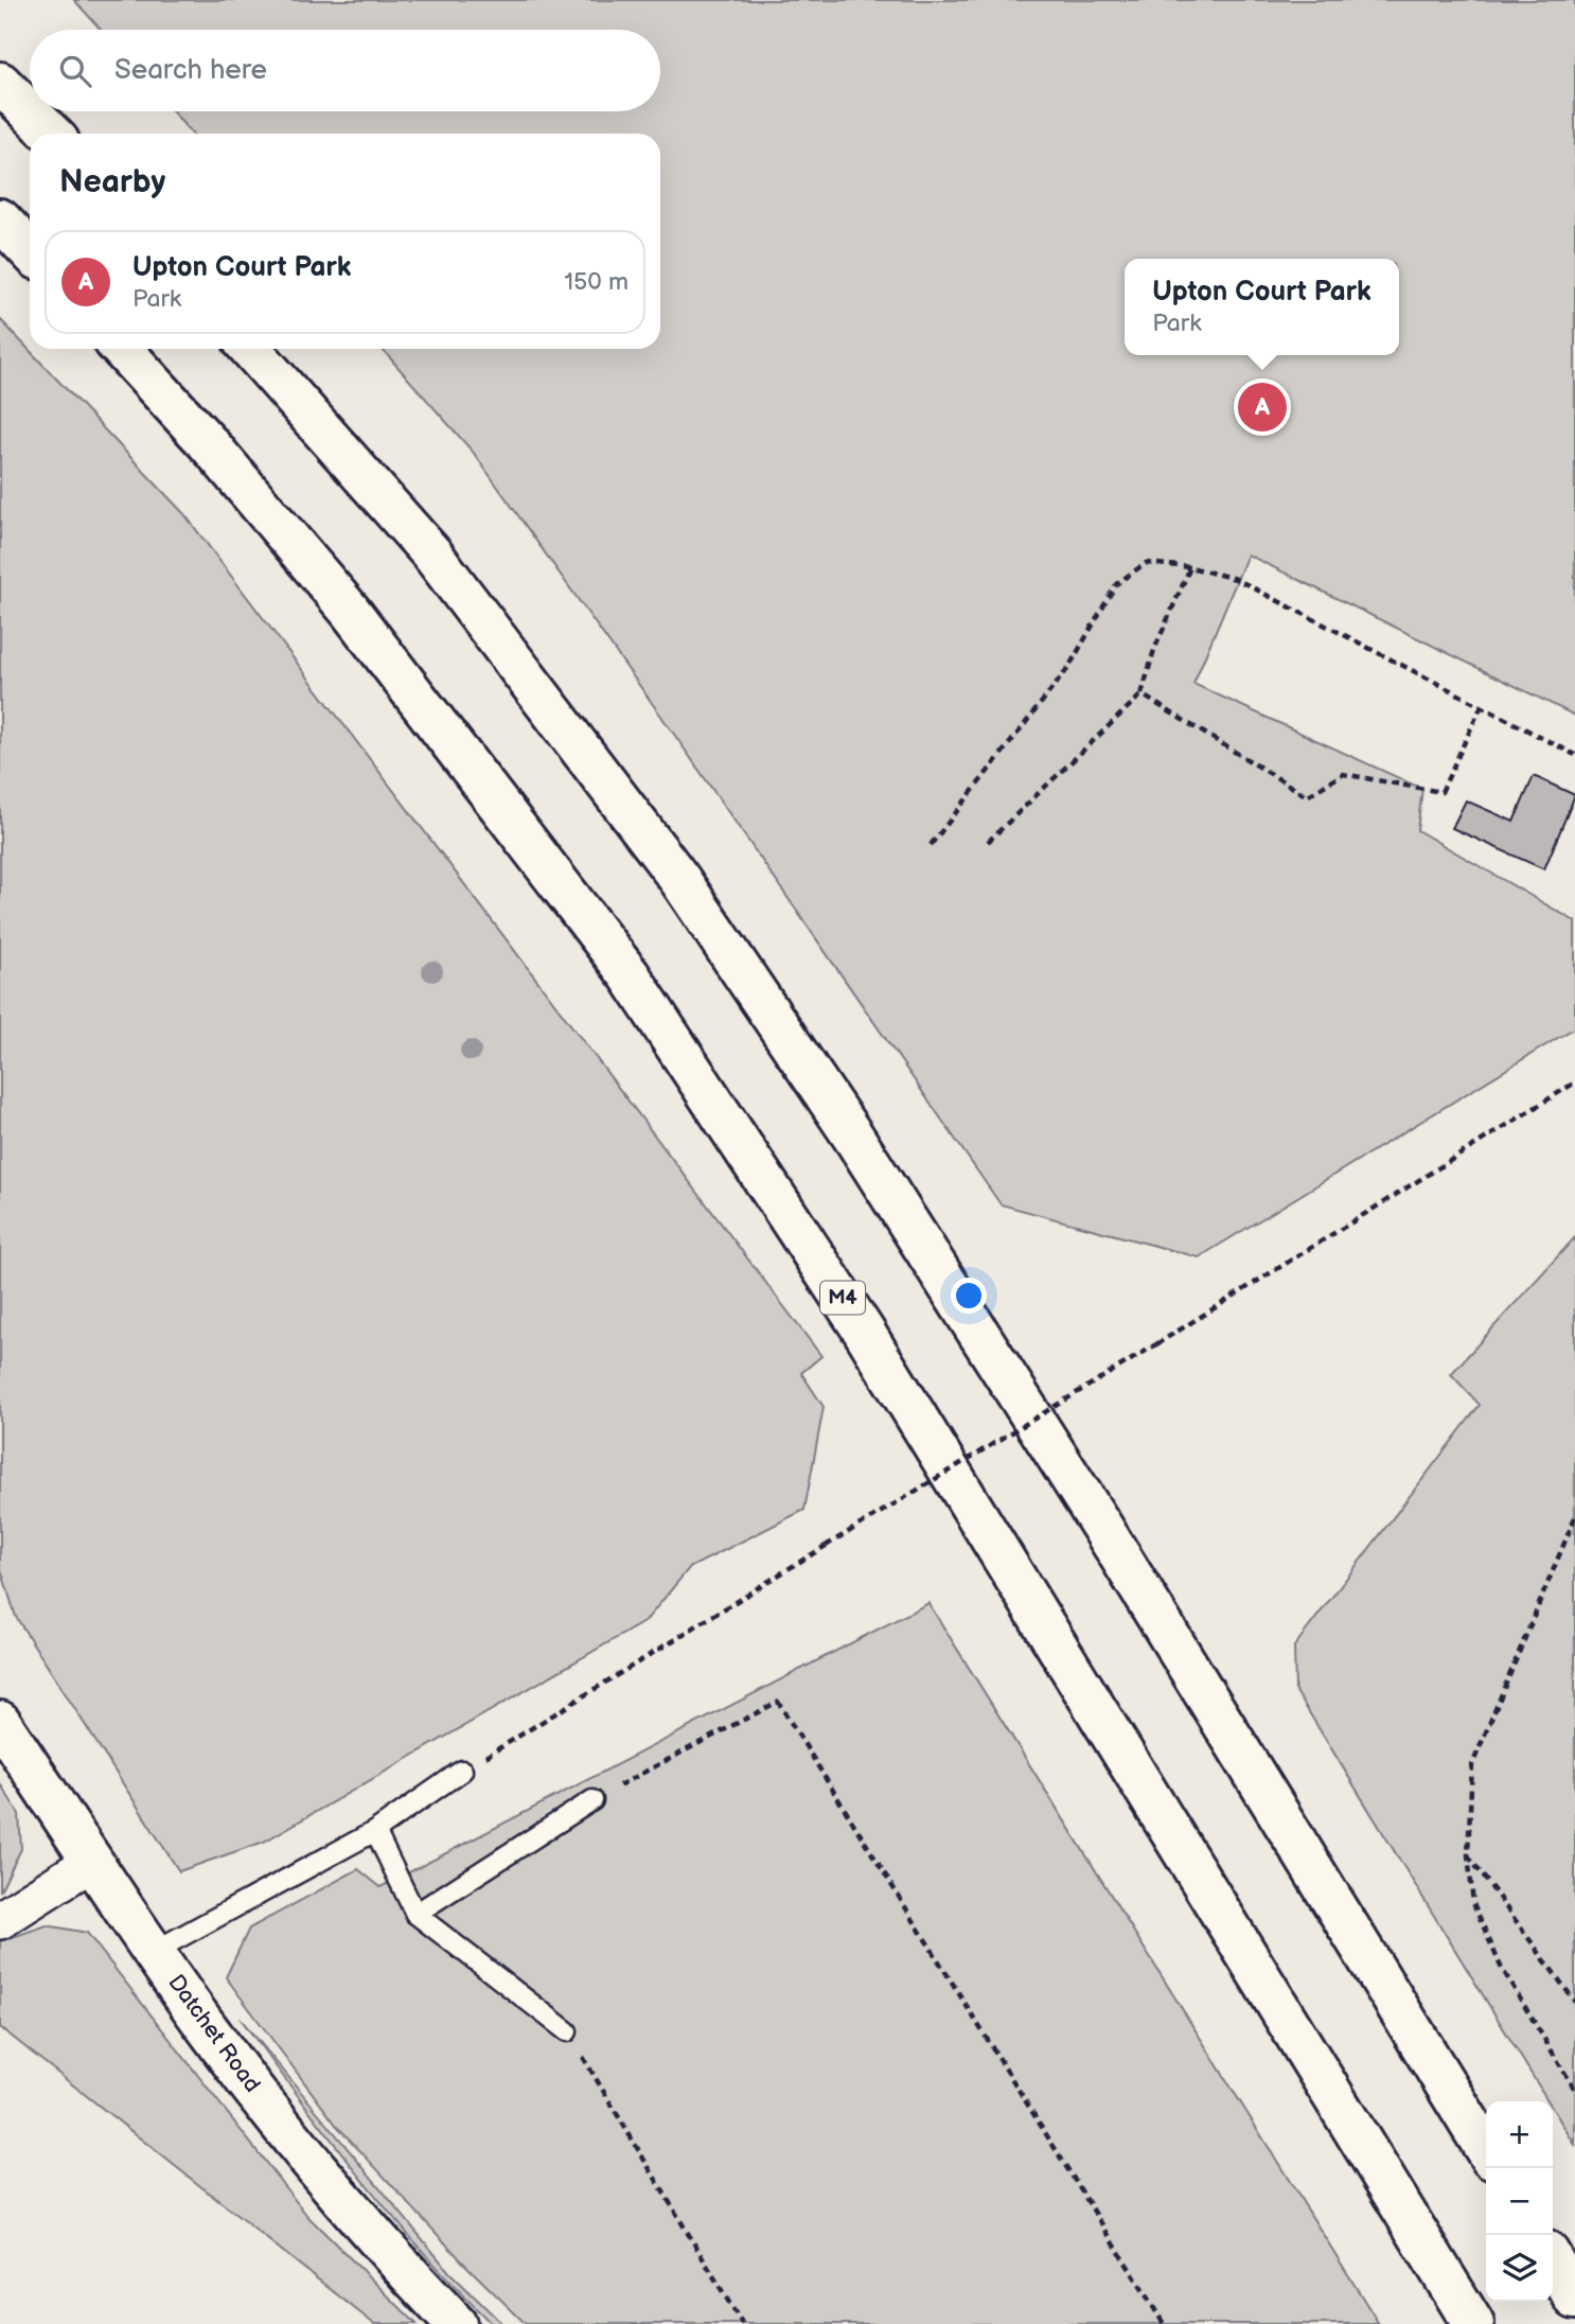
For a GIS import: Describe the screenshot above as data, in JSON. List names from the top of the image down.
{
  "streets": {
    "main road": ["M4", "Datchet Road"]
  },
  "page": {
    "search": "Search here",
    "heading": "Nearby",
    "list": [
      {
        "mark": "A",
        "name": "Upton Court Park",
        "note": "Park",
        "value": "150 m"
      }
    ],
    "popup": ["Upton Court Park", "Park"],
    "pins": "A",
    "map_buttons": ["+", "−"]
  }
}
